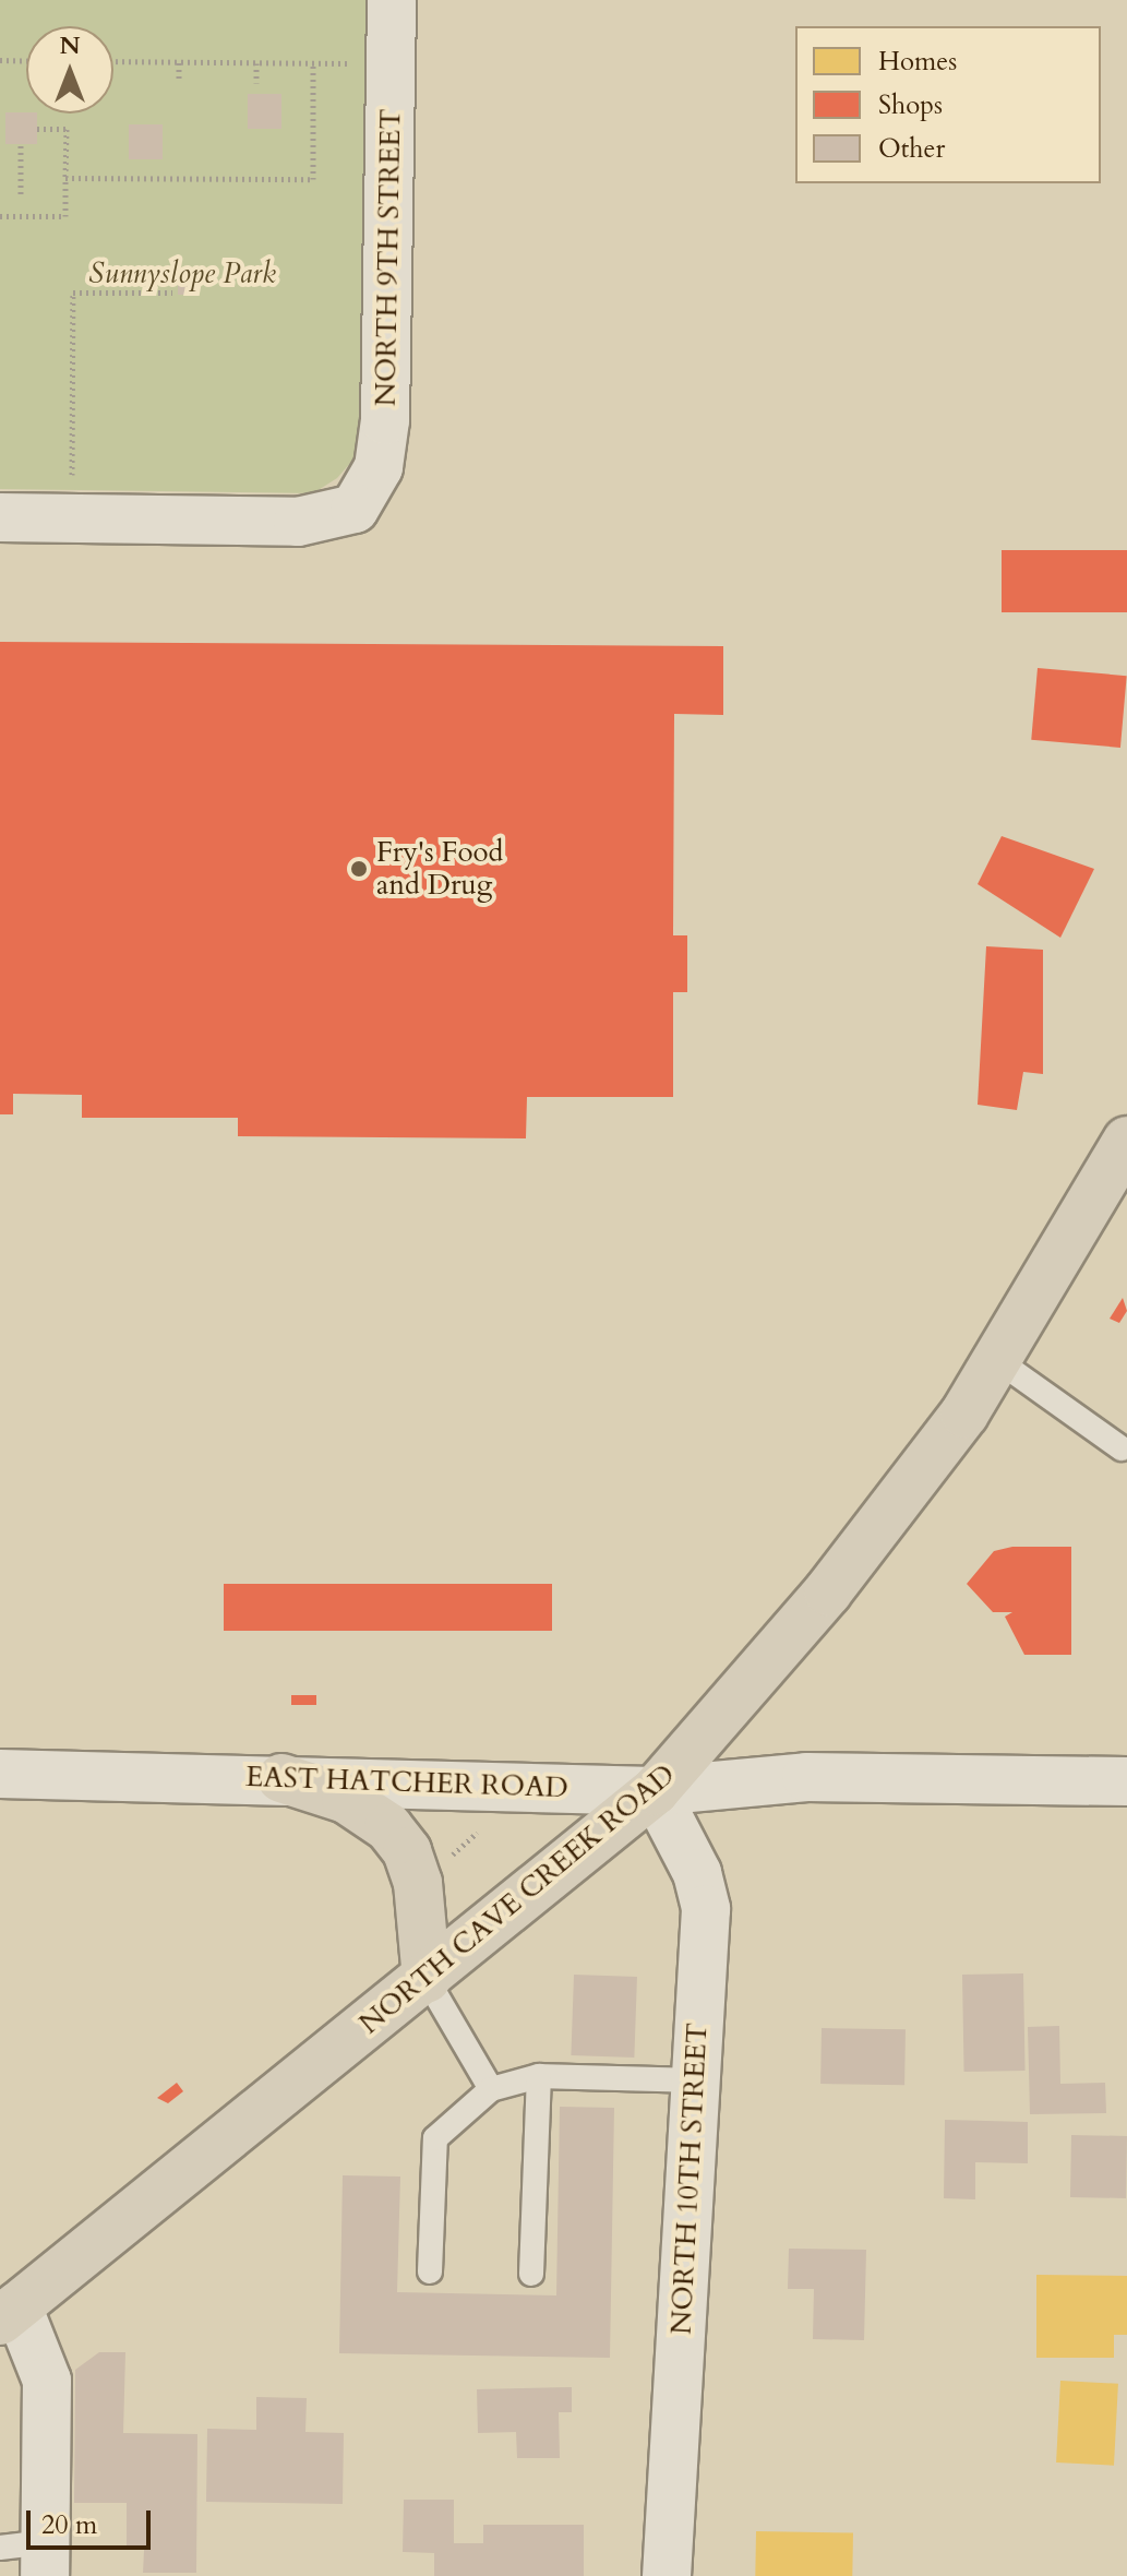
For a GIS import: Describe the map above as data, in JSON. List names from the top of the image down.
{
  "streets": {
    "main road": ["NORTH CAVE CREEK ROAD"],
    "street": ["NORTH 9TH STREET", "EAST HATCHER ROAD", "NORTH 10TH STREET"]
  },
  "crossings": [
    ["EAST HATCHER ROAD", "NORTH CAVE CREEK ROAD"],
    ["EAST HATCHER ROAD", "NORTH 10TH STREET"],
    ["NORTH CAVE CREEK ROAD", "NORTH 10TH STREET"]
  ],
  "parks": ["Sunnyslope Park"],
  "places": ["Fry's Food and Drug"],
  "legend": ["Homes", "Shops", "Other"],
  "scale_bar": "20 m",
  "north": "top"
}
